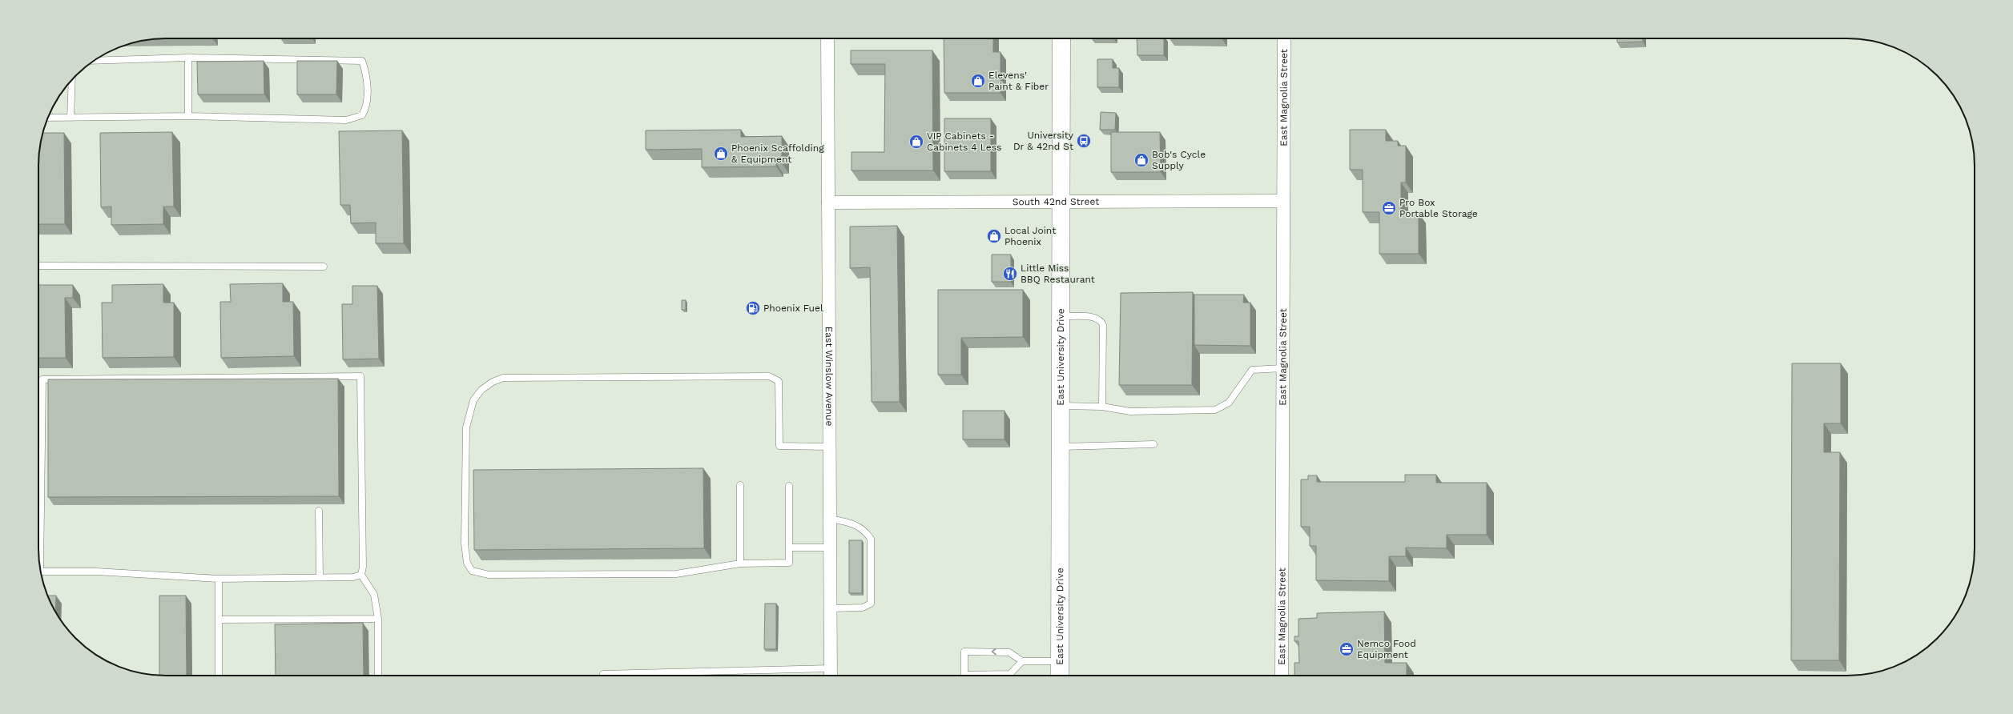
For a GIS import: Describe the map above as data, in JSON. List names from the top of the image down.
{
  "streets": {
    "main road": ["East University Drive"],
    "street": ["East Magnolia Street", "South 42nd Street", "East Winslow Avenue"]
  },
  "crossings": [
    ["East Magnolia Street", "South 42nd Street"],
    ["South 42nd Street", "East University Drive"],
    ["South 42nd Street", "East Winslow Avenue"]
  ],
  "places": {
    "shop": [
      "Elevens' Paint & Fiber",
      "VIP Cabinets - Cabinets 4 Less",
      "Phoenix Scaffolding & Equipment",
      "Bob's Cycle Supply",
      "Local Joint Phoenix"
    ],
    "bus stop": ["University Dr & 42nd St"],
    "office": ["Pro Box Portable Storage", "Nemco Food Equipment"],
    "restaurant": ["Little Miss BBQ Restaurant"],
    "fuel station": ["Phoenix Fuel"]
  }
}
